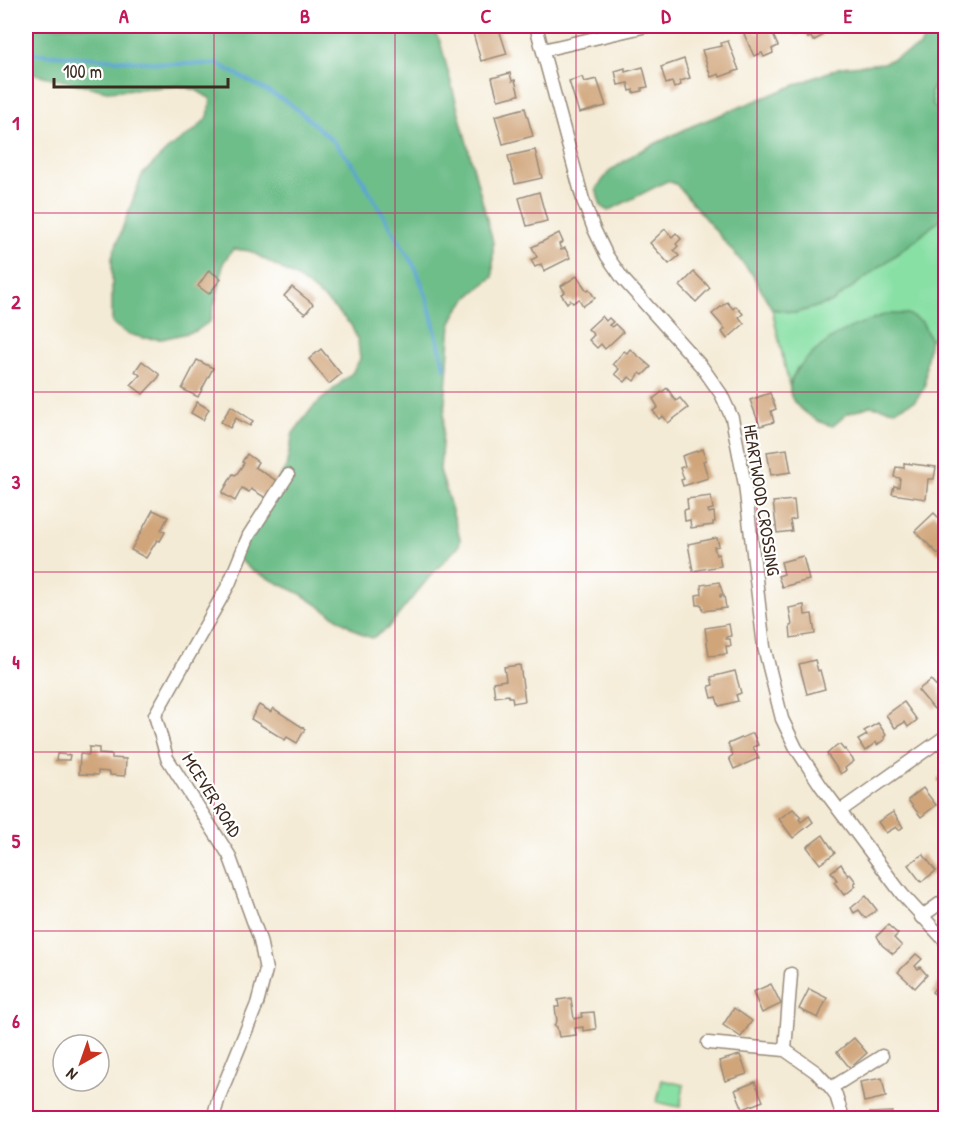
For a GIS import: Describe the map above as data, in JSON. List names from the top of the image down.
{
  "streets": {
    "street": ["HEARTWOOD CROSSING", "MCEVER ROAD"]
  },
  "scale_bar": "100 m",
  "north": "bottom left",
  "grid": {
    "columns": [
      "A",
      "B",
      "C",
      "D",
      "E"
    ],
    "rows": [
      "1",
      "2",
      "3",
      "4",
      "5",
      "6"
    ]
  }
}
